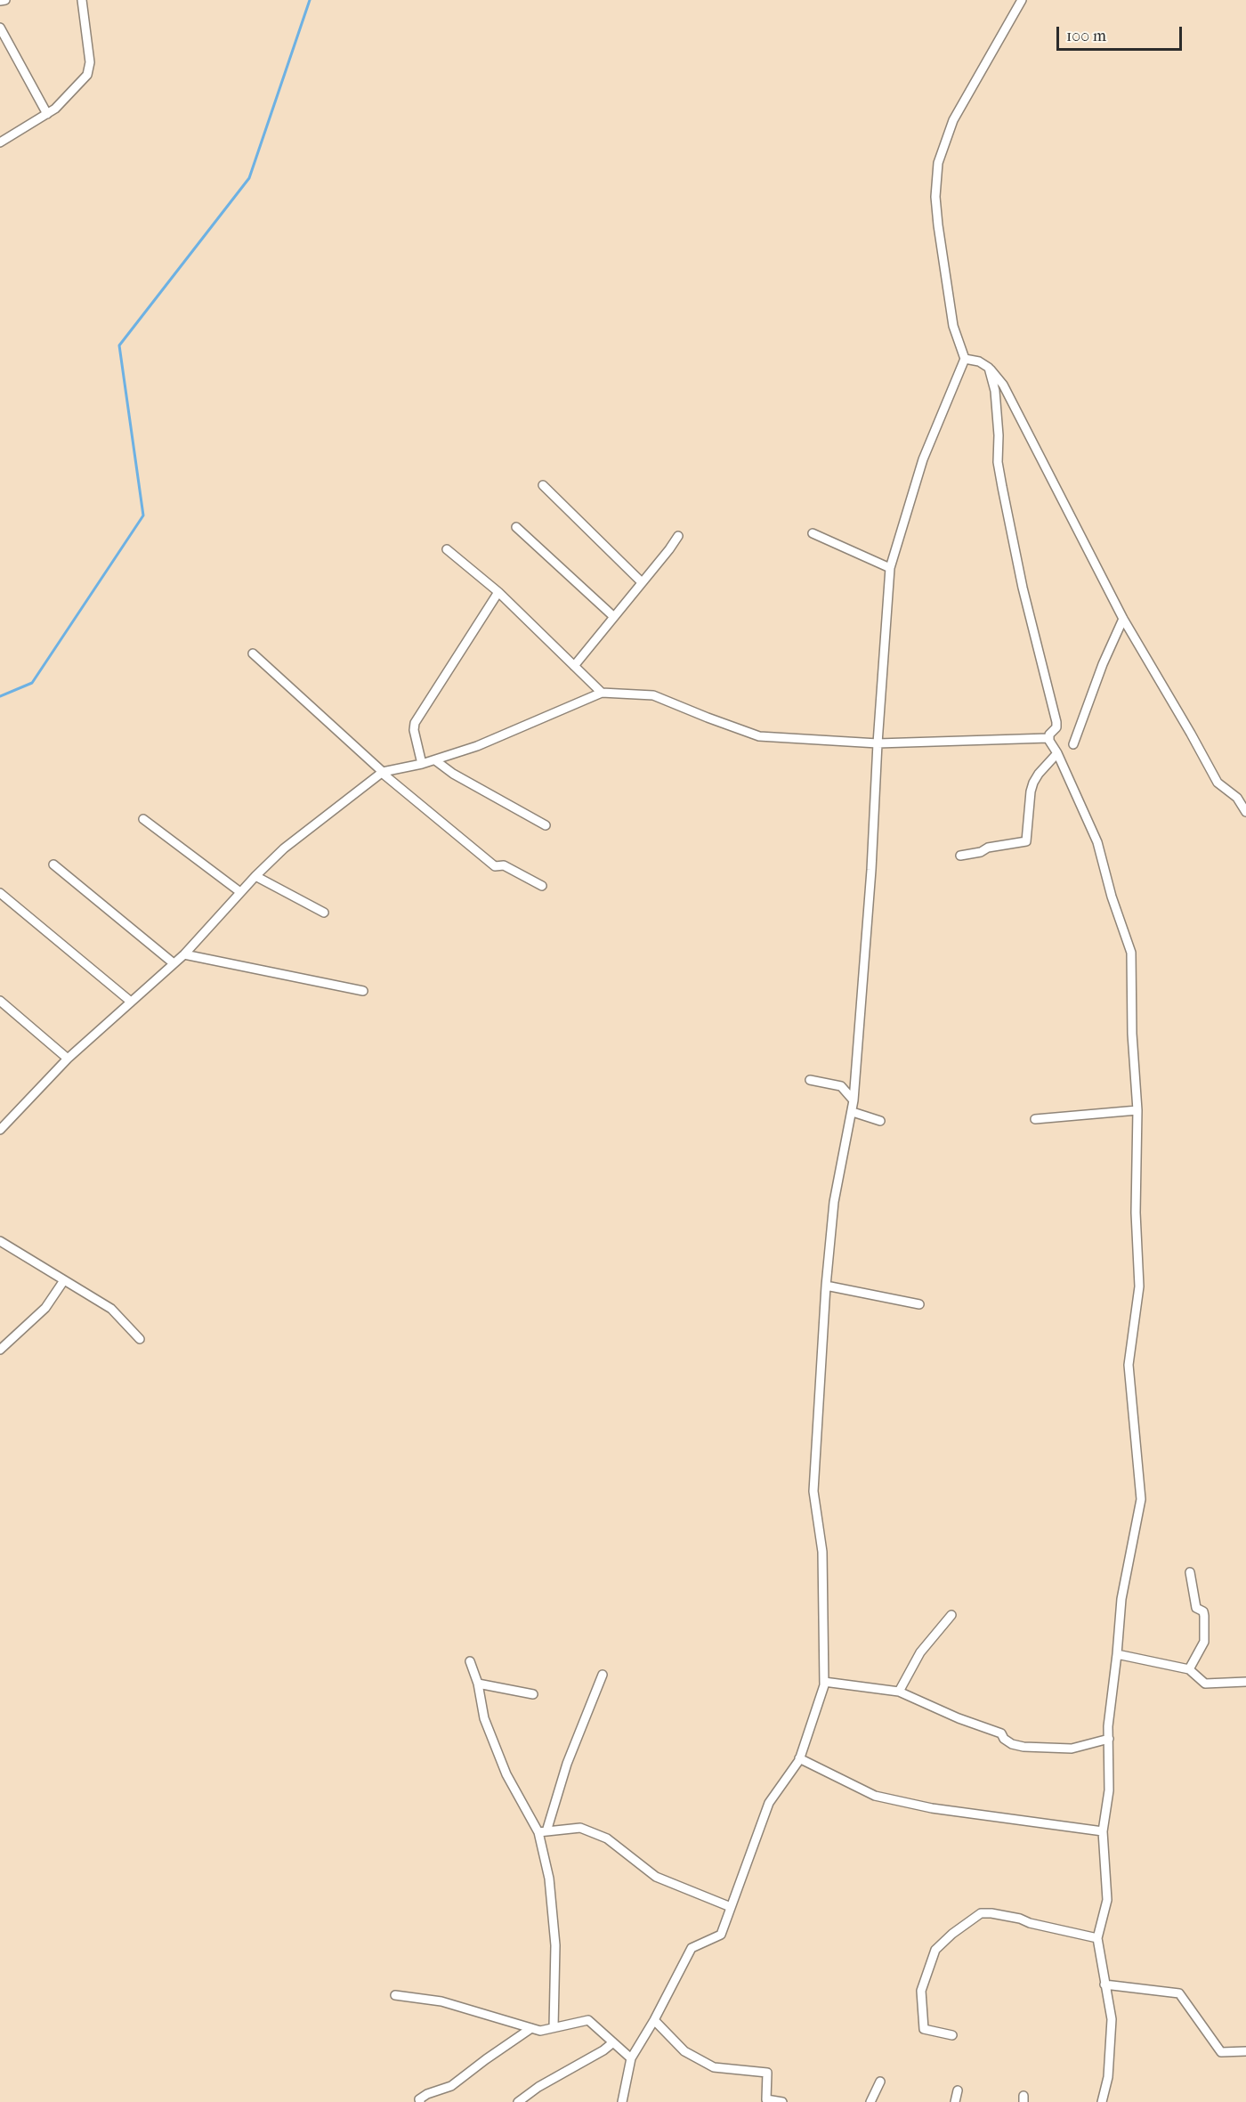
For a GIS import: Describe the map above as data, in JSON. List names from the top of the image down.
{
  "scale_bar": "100 m"
}
